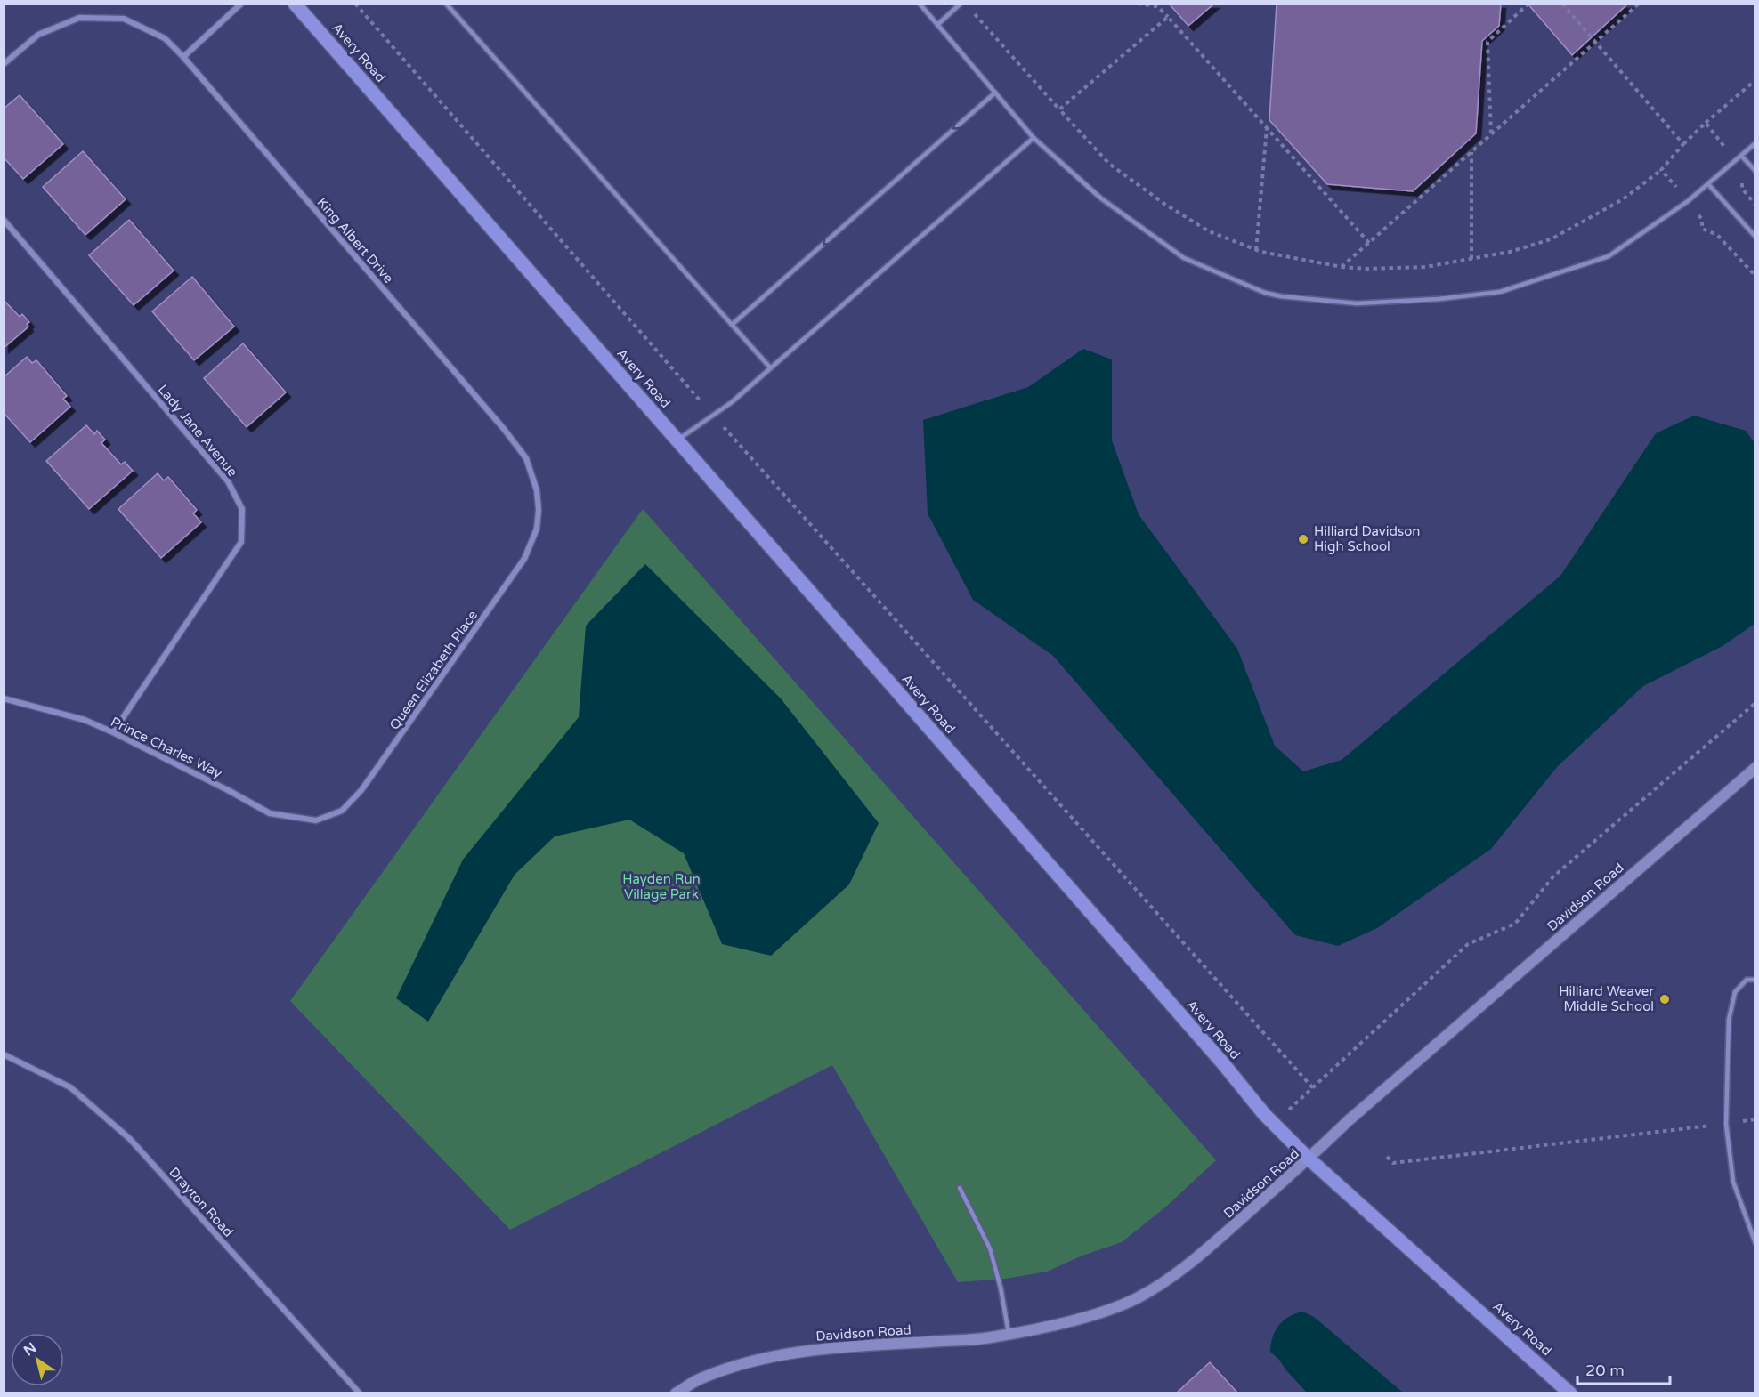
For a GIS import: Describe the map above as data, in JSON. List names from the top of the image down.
{
  "streets": {
    "main road": ["Avery Road"],
    "street": [
      "King Albert Drive",
      "Lady Jane Avenue",
      "Queen Elizabeth Place",
      "Prince Charles Way",
      "Davidson Road",
      "Drayton Road"
    ]
  },
  "crossings": [
    ["Avery Road", "Davidson Road"],
    ["King Albert Drive", "Queen Elizabeth Place"],
    ["Lady Jane Avenue", "Prince Charles Way"],
    ["Queen Elizabeth Place", "Prince Charles Way"]
  ],
  "parks": ["Hayden Run Village Park"],
  "places": ["Hilliard Davidson High School", "Hilliard Weaver Middle School"],
  "scale_bar": "20 m",
  "north": "top left"
}
